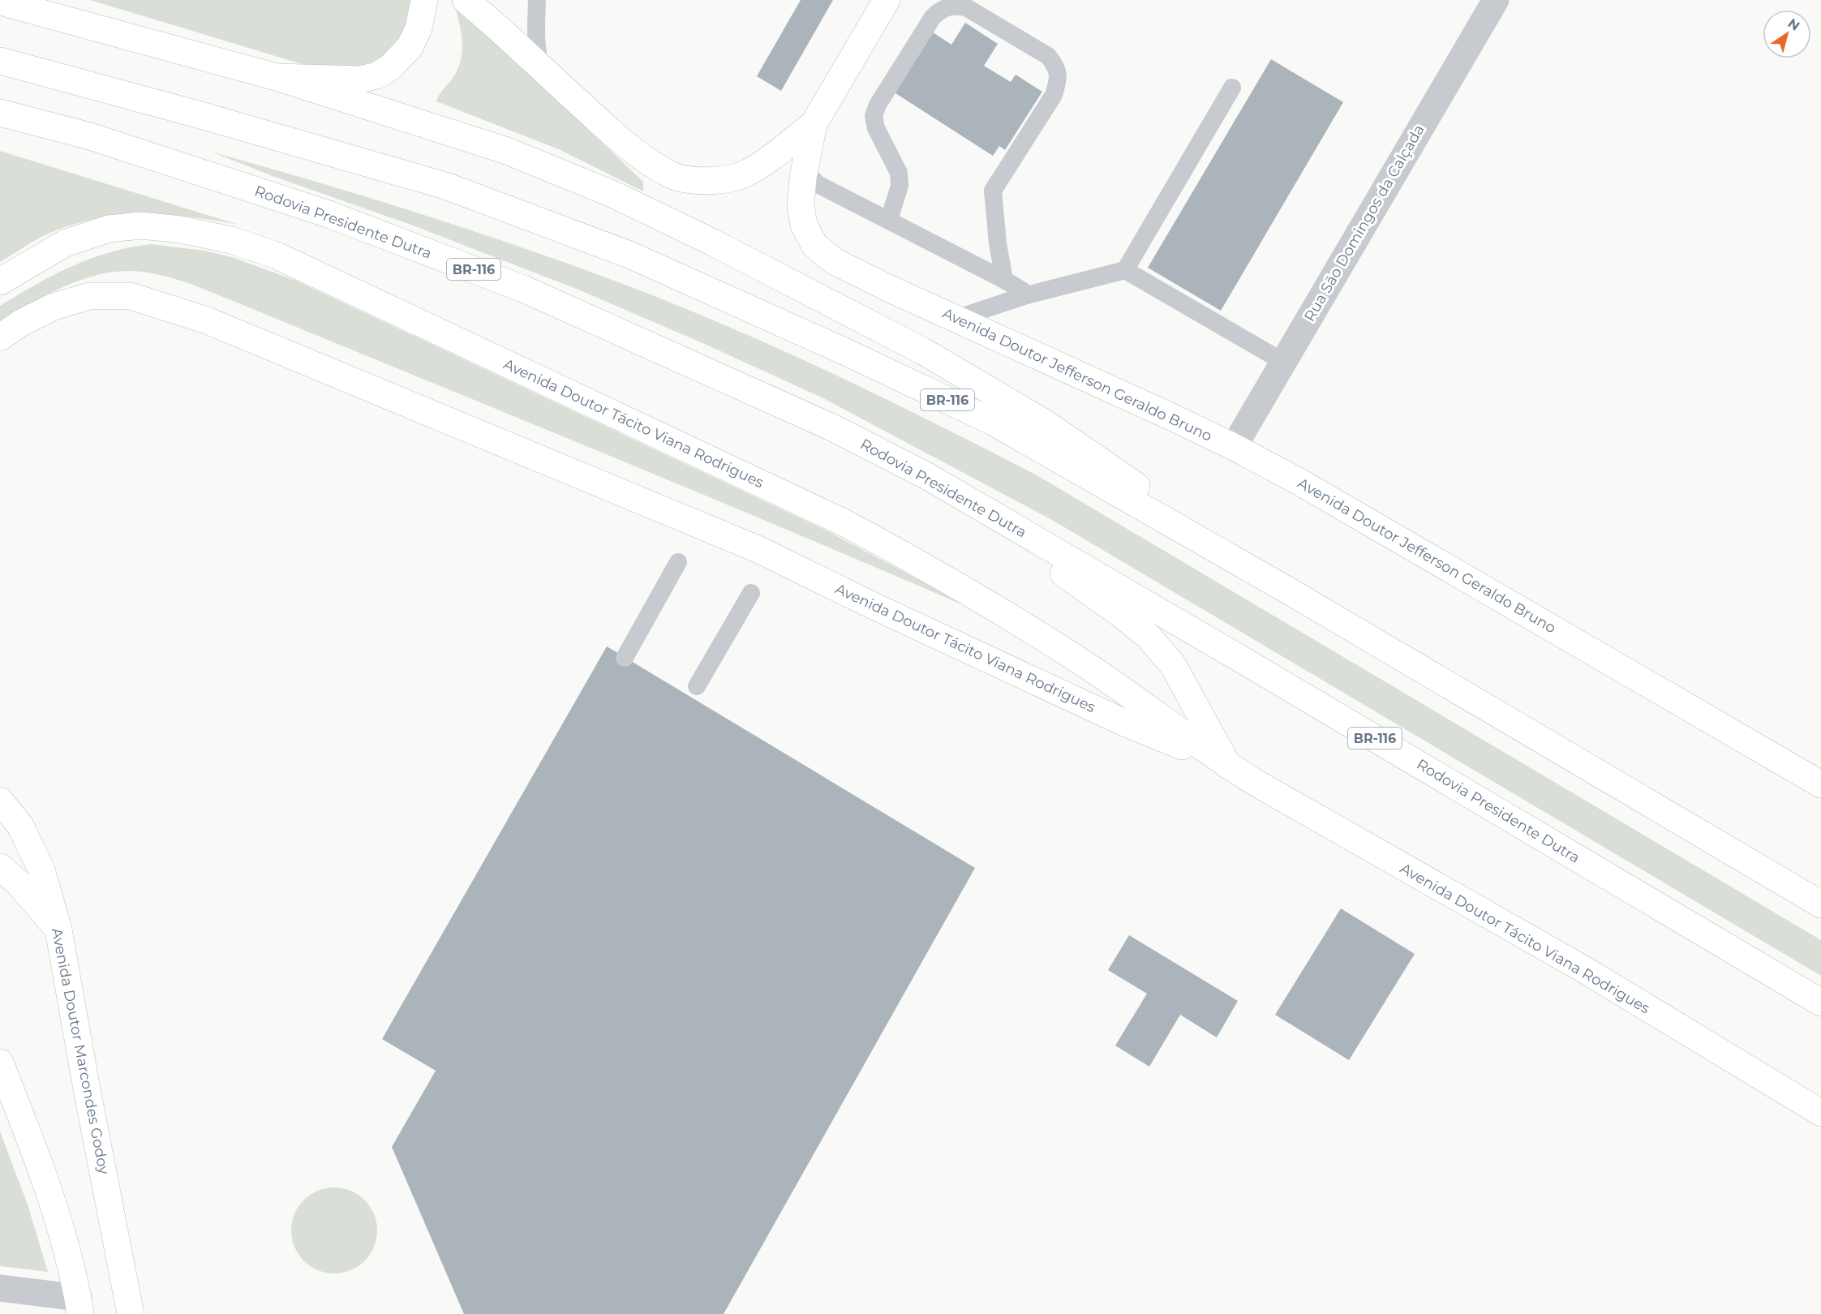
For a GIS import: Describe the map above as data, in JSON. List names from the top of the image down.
{
  "streets": {
    "main road": [
      "Rodovia Presidente Dutra",
      "BR-116",
      "Avenida Doutor Jefferson Geraldo Bruno",
      "Avenida Doutor Tácito Viana Rodrigues",
      "Avenida Doutor Marcondes Godoy"
    ],
    "street": ["Rua São Domingos da Calçada"]
  },
  "crossings": [
    ["Rua São Domingos da Calçada", "Avenida Doutor Jefferson Geraldo Bruno"]
  ],
  "north": "top right"
}
